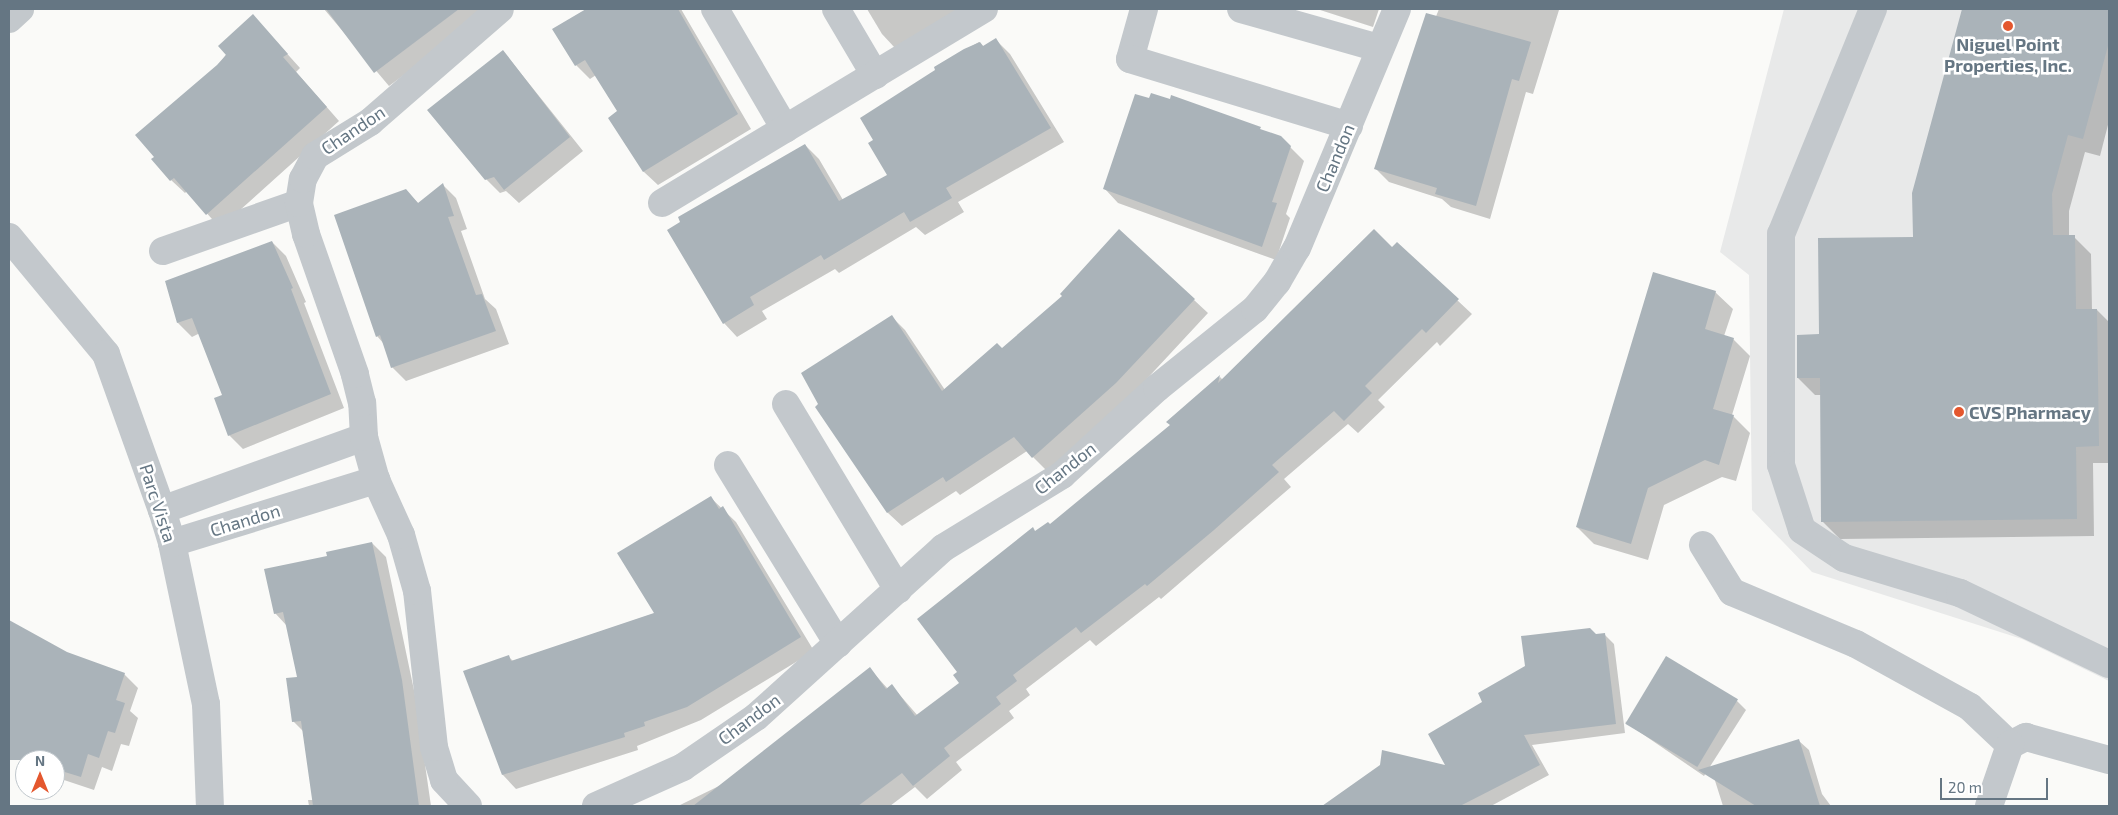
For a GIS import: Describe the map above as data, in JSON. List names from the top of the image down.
{
  "streets": {
    "street": ["Chandon", "Parc Vista"]
  },
  "crossings": [
    ["Chandon", "Parc Vista"]
  ],
  "places": ["Niguel Point Properties, Inc.", "CVS Pharmacy"],
  "scale_bar": "20 m",
  "north": "top"
}
